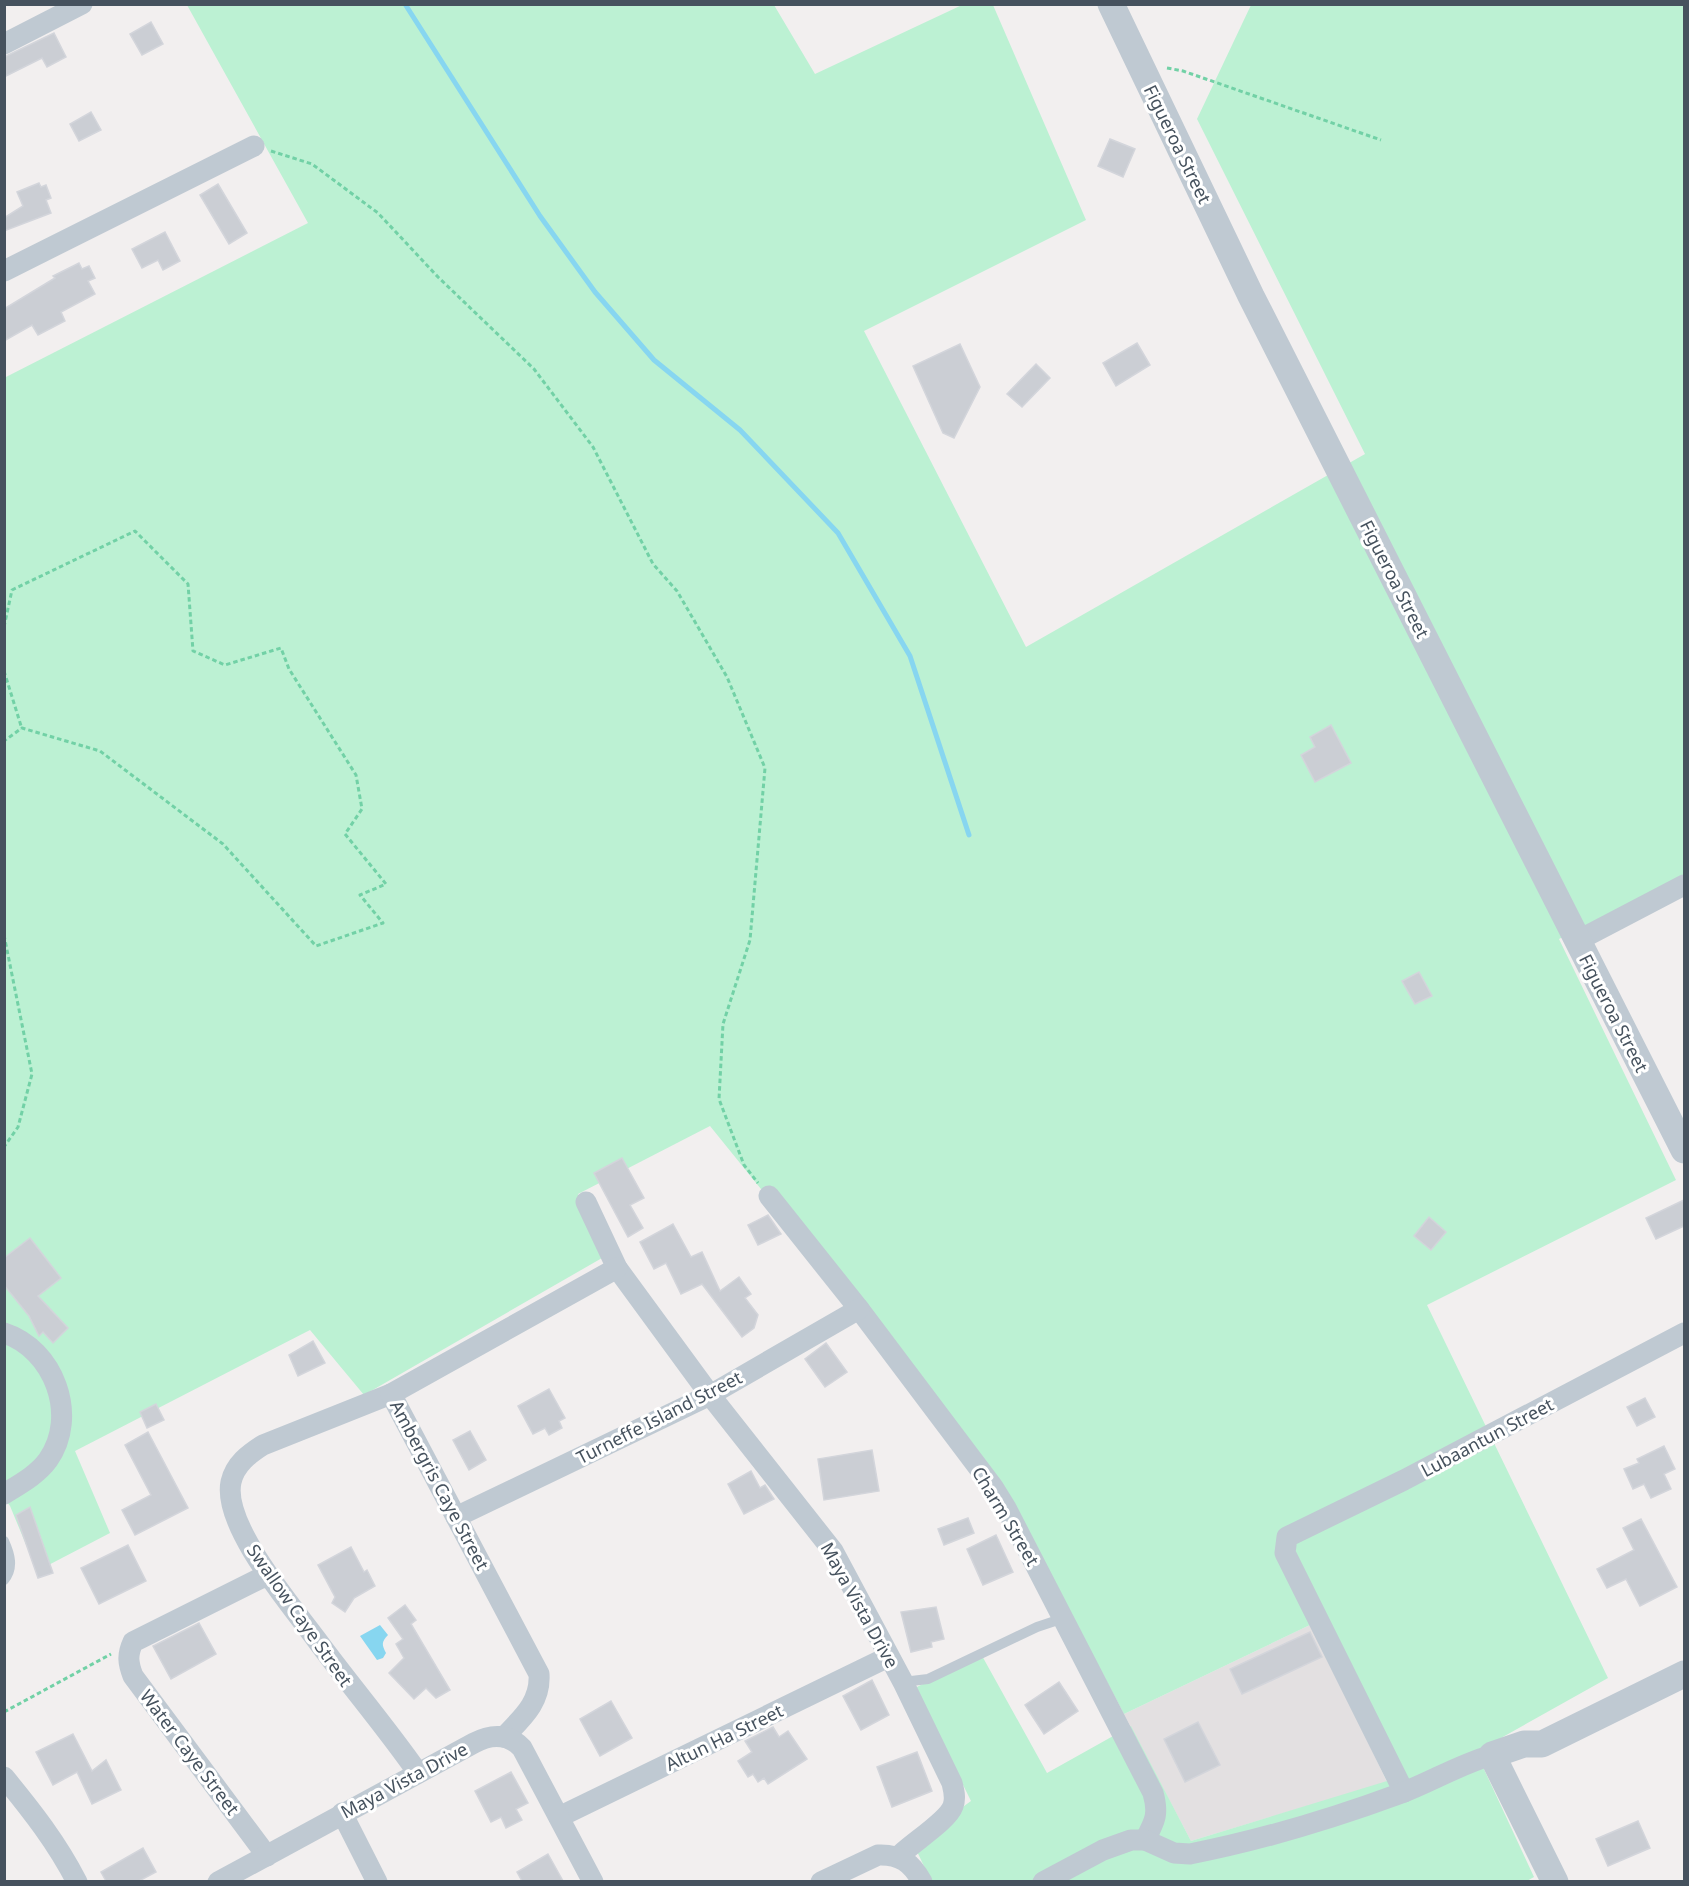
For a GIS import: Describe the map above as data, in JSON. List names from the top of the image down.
{
  "streets": {
    "street": [
      "Figueroa Street",
      "Turneffe Island Street",
      "Lubaantun Street",
      "Ambergris Caye Street",
      "Charm Street",
      "Maya Vista Drive",
      "Swallow Caye Street",
      "Altun Ha Street",
      "Water Caye Street"
    ]
  },
  "crossings": [
    ["Turneffe Island Street", "Ambergris Caye Street"],
    ["Turneffe Island Street", "Charm Street"],
    ["Turneffe Island Street", "Maya Vista Drive"],
    ["Ambergris Caye Street", "Maya Vista Drive"],
    ["Ambergris Caye Street", "Swallow Caye Street"],
    ["Maya Vista Drive", "Swallow Caye Street"],
    ["Maya Vista Drive", "Altun Ha Street"],
    ["Maya Vista Drive", "Water Caye Street"]
  ]
}
